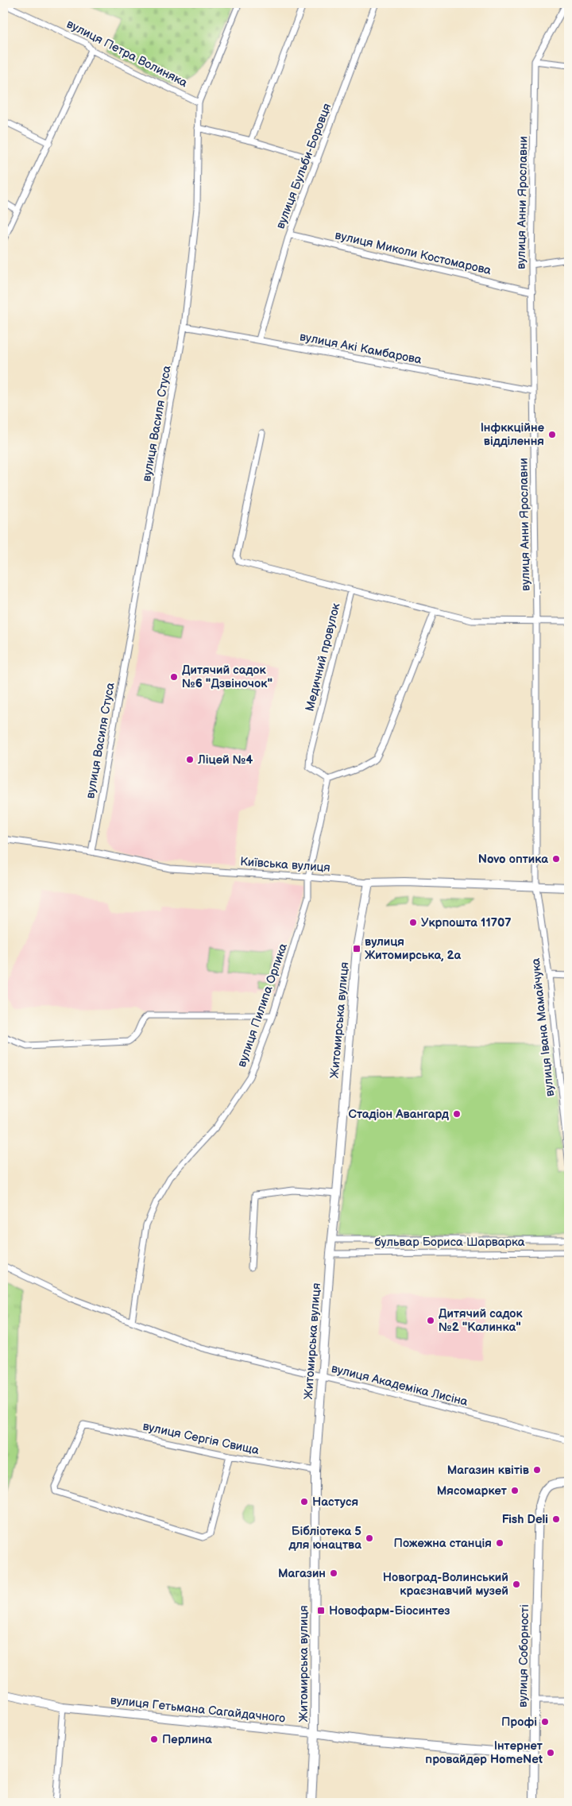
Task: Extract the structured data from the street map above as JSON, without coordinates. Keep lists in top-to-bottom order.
{
  "streets": {
    "main road": [
      "Київська вулиця",
      "Житомирська вулиця",
      "вулиця Соборності",
      "вулиця Гетьмана Сагайдачного"
    ],
    "street": [
      "вулиця Петра Волиняка",
      "вулиця Бульби-Боровця",
      "вулиця Анни Ярославни",
      "вулиця Миколи Костомарова",
      "вулиця Акі Камбарова",
      "вулиця Василя Стуса",
      "Медичний провулок",
      "вулиця Пилипа Орлика",
      "вулиця Івана Мамайчука",
      "бульвар Бориса Шарварка",
      "вулиця Академіка Лисіна",
      "вулиця Сергія Свища"
    ]
  },
  "crossings": [
    ["вулиця Петра Волиняка", "вулиця Василя Стуса"],
    ["вулиця Бульби-Боровця", "вулиця Миколи Костомарова"],
    ["вулиця Бульби-Боровця", "вулиця Акі Камбарова"],
    ["вулиця Анни Ярославни", "вулиця Миколи Костомарова"],
    ["вулиця Анни Ярославни", "вулиця Акі Камбарова"],
    ["вулиця Анни Ярославни", "Медичний провулок"],
    ["вулиця Анни Ярославни", "Київська вулиця"],
    ["вулиця Анни Ярославни", "вулиця Івана Мамайчука"],
    ["вулиця Акі Камбарова", "вулиця Василя Стуса"],
    ["вулиця Василя Стуса", "Київська вулиця"],
    ["Київська вулиця", "вулиця Пилипа Орлика"],
    ["Київська вулиця", "Житомирська вулиця"],
    ["Київська вулиця", "вулиця Івана Мамайчука"],
    ["вулиця Пилипа Орлика", "вулиця Академіка Лисіна"],
    ["Житомирська вулиця", "бульвар Бориса Шарварка"],
    ["Житомирська вулиця", "вулиця Академіка Лисіна"],
    ["Житомирська вулиця", "вулиця Сергія Свища"],
    ["Житомирська вулиця", "вулиця Гетьмана Сагайдачного"],
    ["вулиця Соборності", "вулиця Гетьмана Сагайдачного"]
  ],
  "places": {
    "other": [
      "Інфккційне відділення",
      "Дитячий садок №6 \"Дзвіночок\"",
      "Ліцей №4",
      "Novo оптика",
      "Укрпошта 11707",
      "Стадіон Авангард",
      "Дитячий садок №2 \"Калинка\"",
      "Магазин квітів",
      "Мясомаркет",
      "Настуся",
      "Fish Deli",
      "Бібліотека 5 для юнацтва",
      "Пожежна станція",
      "Магазин",
      "Новоград-Волинський краєзнавчий музей",
      "Профі",
      "Перлина",
      "Інтернет провайдер HomeNet"
    ],
    "transit": ["вулиця Житомирська, 2а", "Новофарм-Біосинтез"]
  }
}
